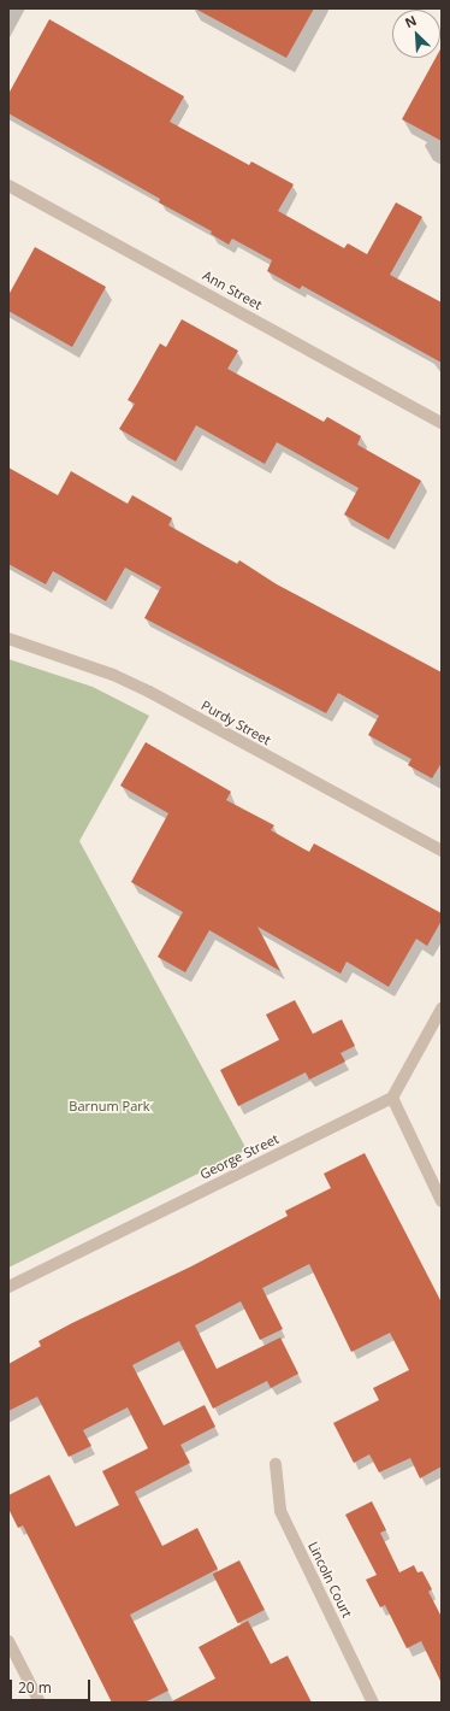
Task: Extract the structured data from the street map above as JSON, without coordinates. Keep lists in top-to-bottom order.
{
  "streets": {
    "street": [
      "Ann Street",
      "Purdy Street",
      "George Street",
      "Lincoln Court"
    ]
  },
  "parks": ["Barnum Park"],
  "scale_bar": "20 m",
  "north": "top left"
}
